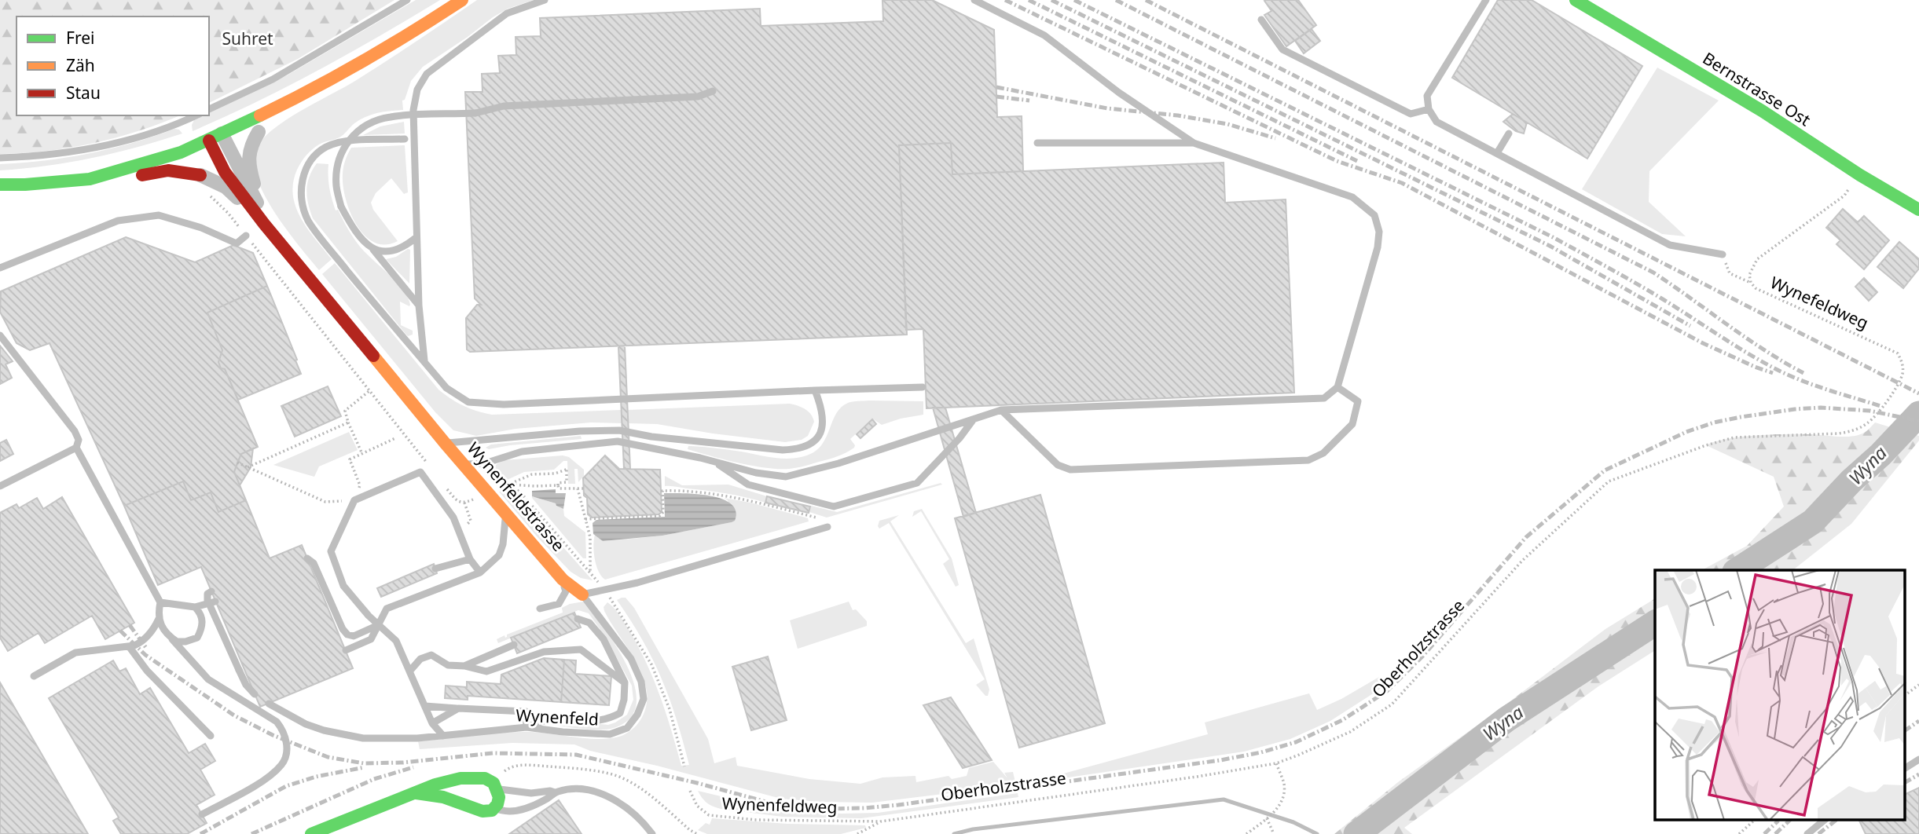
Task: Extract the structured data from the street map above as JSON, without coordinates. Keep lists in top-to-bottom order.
{
  "streets": {
    "main road": ["Bernstrasse Ost", "Wynenfeldstrasse"],
    "lane": ["Wynenfeld"],
    "path": ["Wynefeldweg", "Oberholzstrasse", "Wynenfeldweg"]
  },
  "crossings": [
    ["Bernstrasse Ost", "Wynefeldweg"],
    ["Wynefeldweg", "Oberholzstrasse"],
    ["Wynenfeldstrasse", "Wynenfeld"],
    ["Oberholzstrasse", "Wynenfeldweg"]
  ],
  "water": ["Wyna"],
  "parks": ["Suhret"],
  "legend": ["Frei", "Zäh", "Stau"]
}
